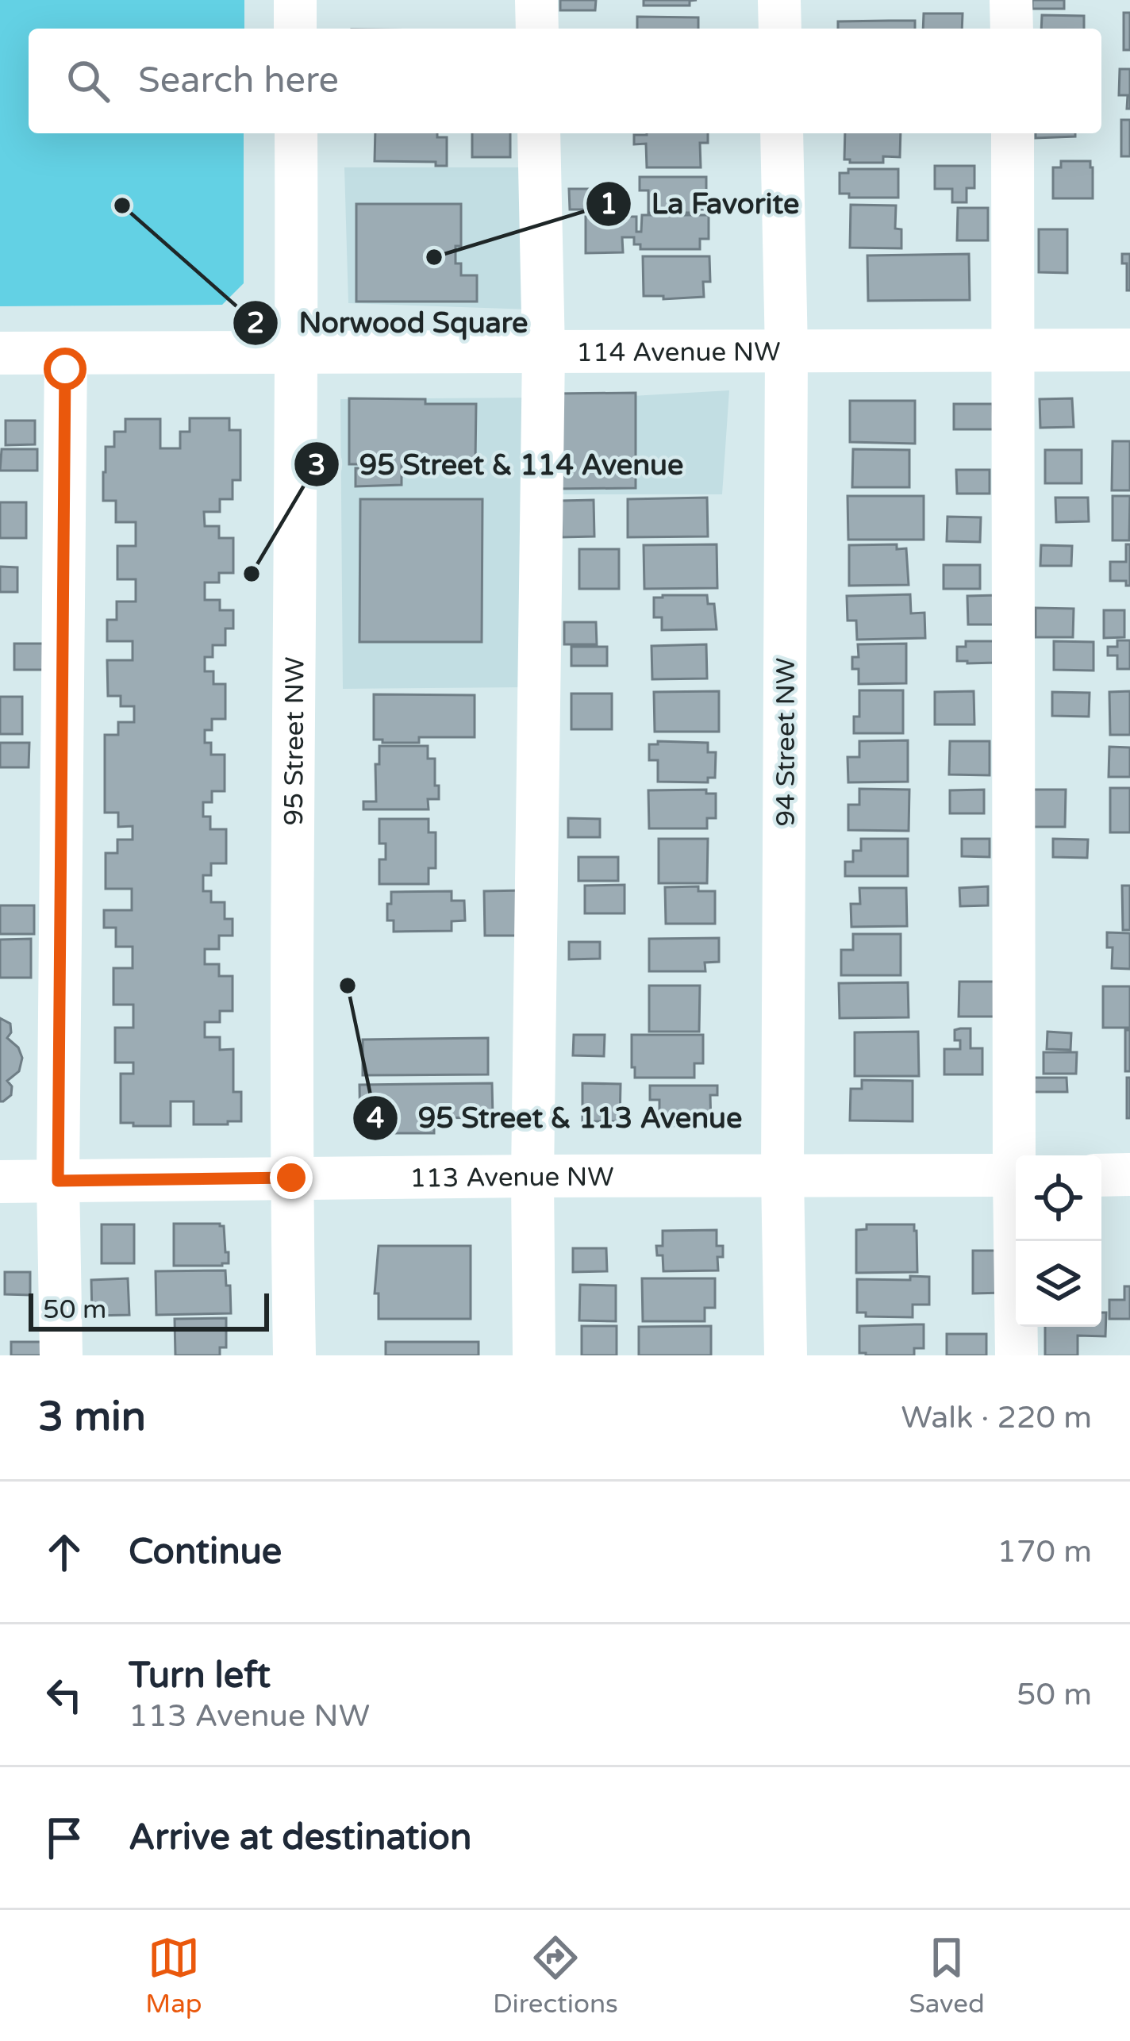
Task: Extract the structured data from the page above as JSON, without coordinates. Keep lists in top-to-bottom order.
{
  "streets": {
    "street": [
      "114 Avenue NW",
      "95 Street NW",
      "94 Street NW",
      "113 Avenue NW"
    ]
  },
  "crossings": [
    ["114 Avenue NW", "95 Street NW"],
    ["114 Avenue NW", "94 Street NW"],
    ["95 Street NW", "113 Avenue NW"],
    ["94 Street NW", "113 Avenue NW"]
  ],
  "places": [
    "Norwood Square",
    "La Favorite",
    "95 Street & 114 Avenue",
    "95 Street & 113 Avenue"
  ],
  "scale_bar": "50 m",
  "page": {
    "search": "Search here",
    "scale": "50 m",
    "heading": ["3 min", "Walk · 220 m"],
    "list": [
      ["Continue", "170 m"],
      ["Turn left", "113 Avenue NW", "50 m"],
      "Arrive at destination"
    ],
    "nav": ["Map", "Directions", "Saved"]
  }
}
